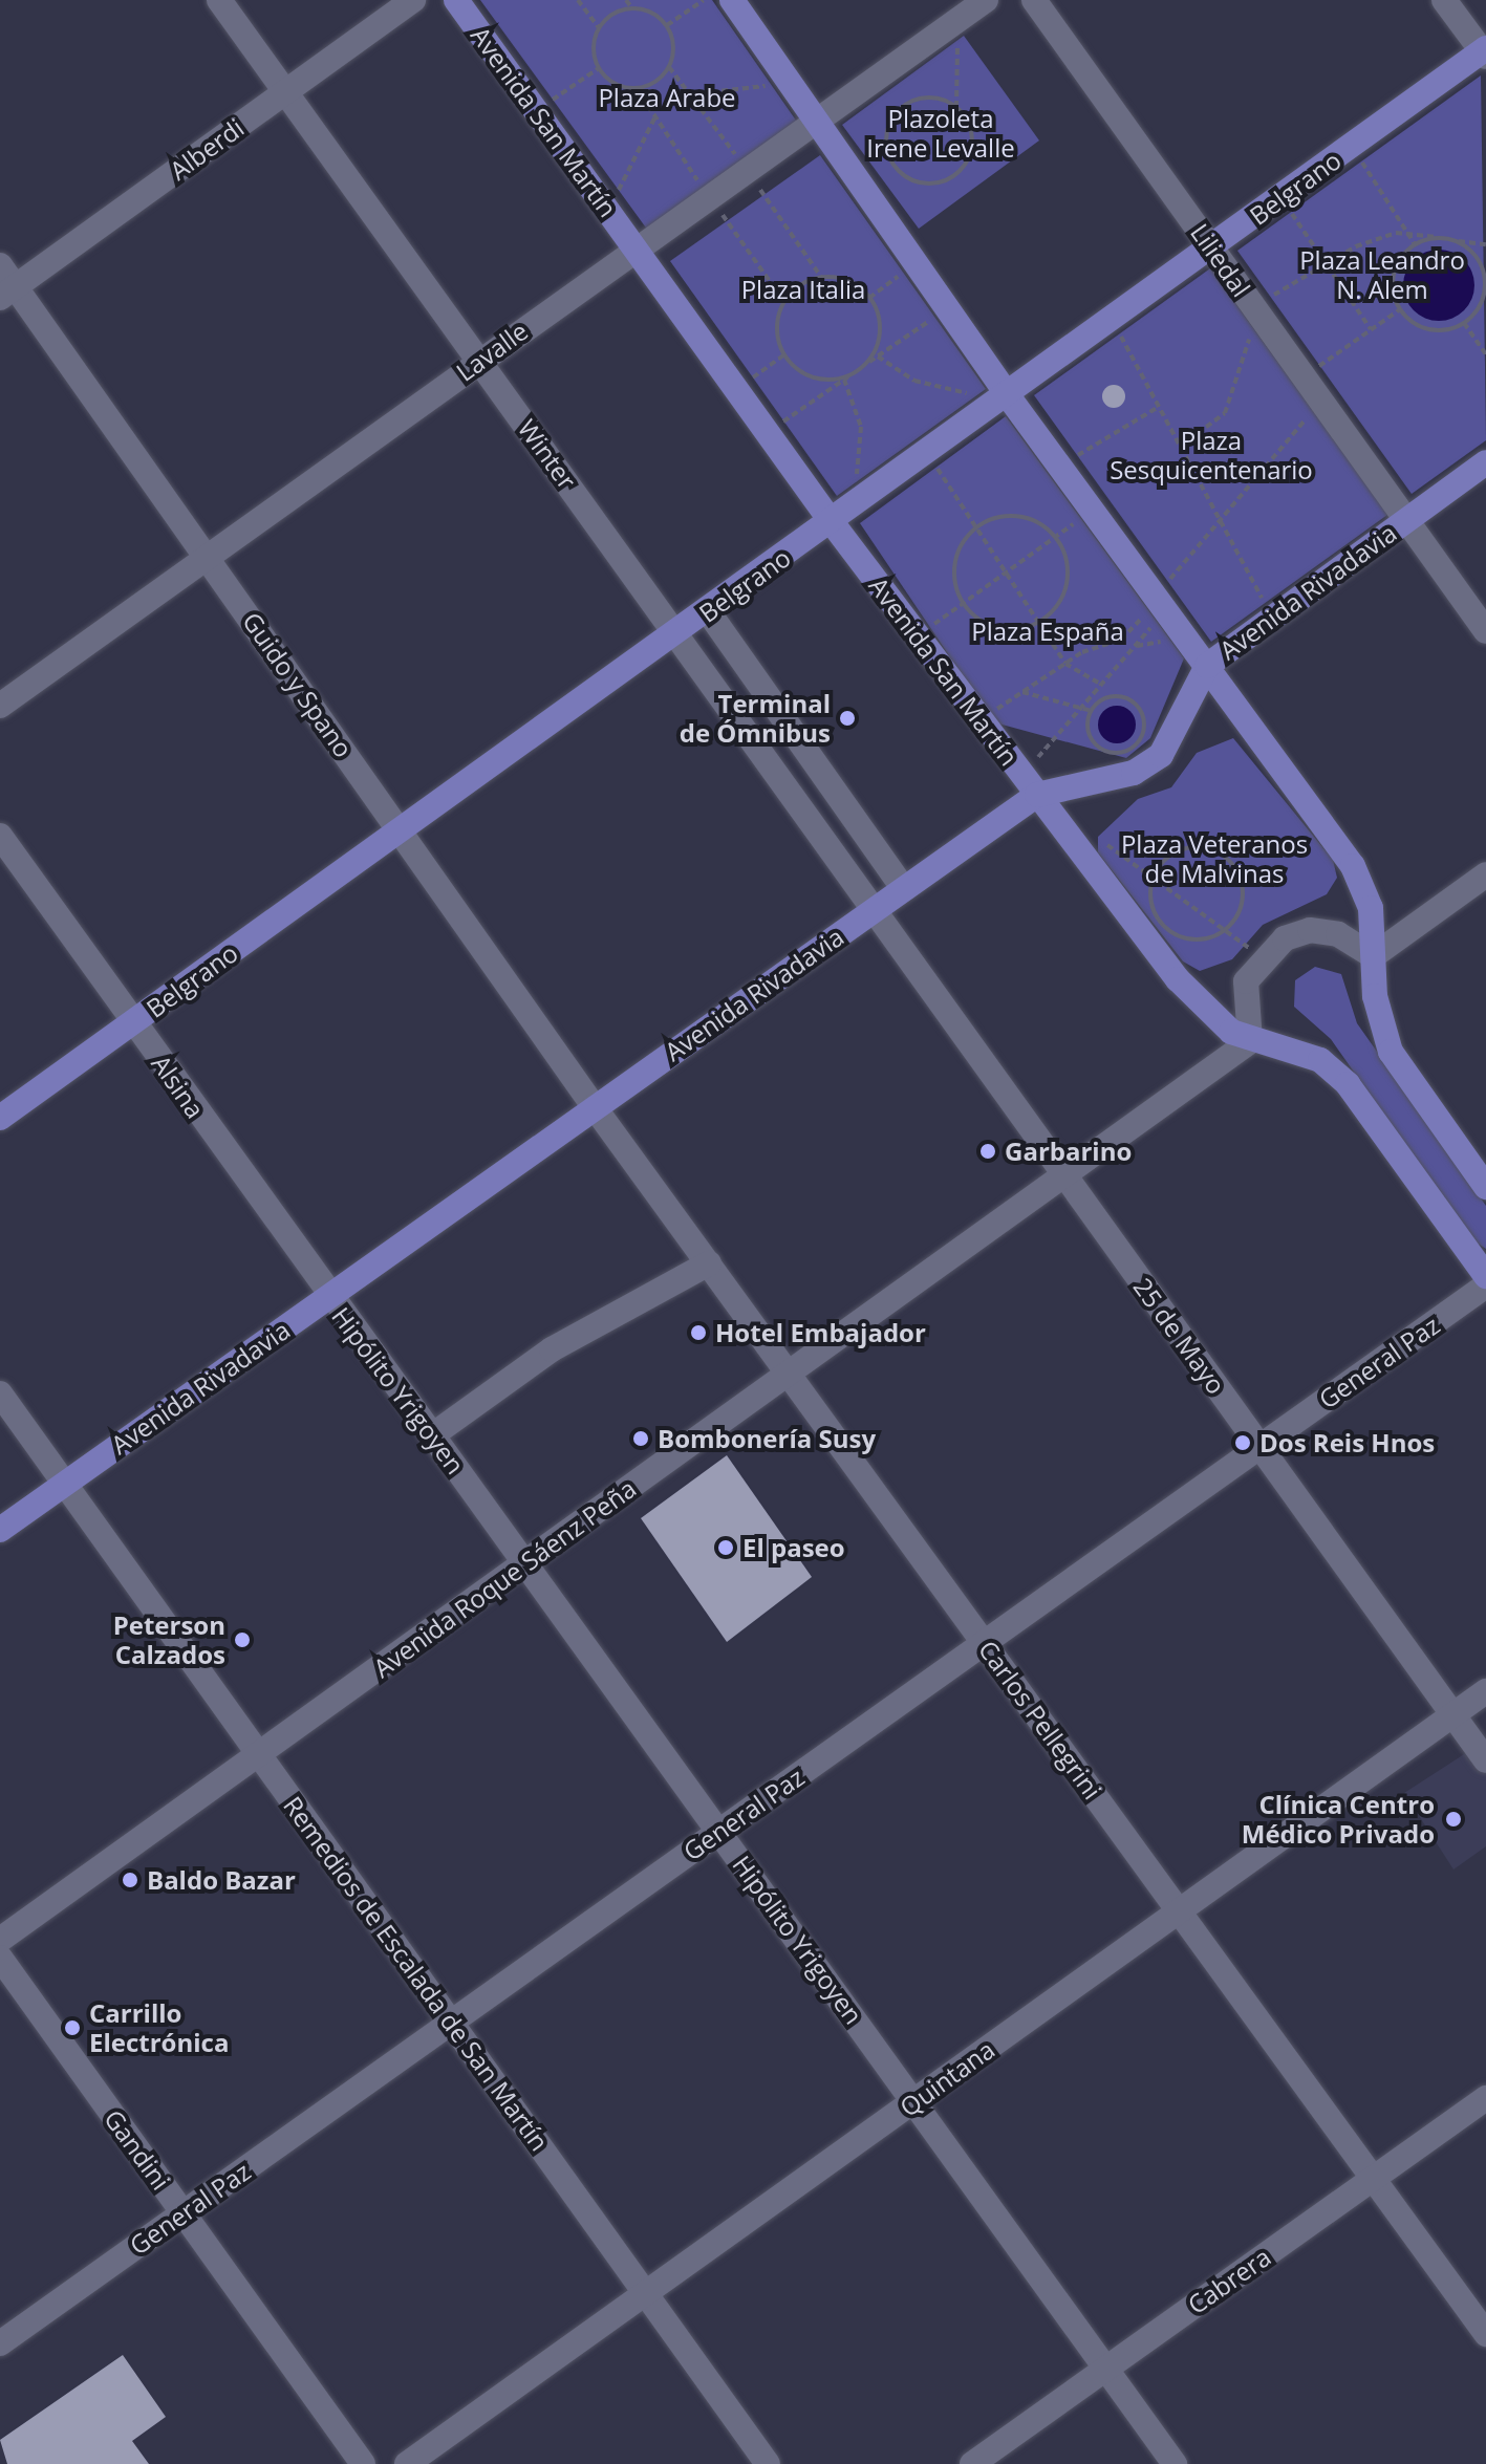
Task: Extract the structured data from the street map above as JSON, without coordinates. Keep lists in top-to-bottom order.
{
  "streets": {
    "main road": ["Avenida San Martín", "Belgrano", "Avenida Rivadavia"],
    "street": [
      "Alberdi",
      "Liliedal",
      "Lavalle",
      "Winter",
      "Guido y Spano",
      "Alsina",
      "25 de Mayo",
      "General Paz",
      "Hipólito Yrigoyen",
      "Avenida Roque Sáenz Peña",
      "Carlos Pellegrini",
      "Remedios de Escalada de San Martín",
      "Quintana",
      "Gandini",
      "Cabrera"
    ]
  },
  "crossings": [
    ["Avenida San Martín", "Belgrano"],
    ["Avenida San Martín", "Lavalle"],
    ["Avenida San Martín", "Avenida Rivadavia"],
    ["Avenida San Martín", "Avenida Roque Sáenz Peña"],
    ["Alberdi", "Winter"],
    ["Alberdi", "Guido y Spano"],
    ["Belgrano", "Liliedal"],
    ["Belgrano", "Winter"],
    ["Belgrano", "Guido y Spano"],
    ["Belgrano", "Alsina"],
    ["Liliedal", "Avenida Rivadavia"],
    ["Lavalle", "Winter"],
    ["Lavalle", "Guido y Spano"],
    ["Winter", "Avenida Rivadavia"],
    ["Winter", "25 de Mayo"],
    ["Avenida Rivadavia", "Guido y Spano"],
    ["Avenida Rivadavia", "Alsina"],
    ["Avenida Rivadavia", "25 de Mayo"],
    ["Avenida Rivadavia", "Hipólito Yrigoyen"],
    ["Avenida Rivadavia", "Carlos Pellegrini"],
    ["Avenida Rivadavia", "Remedios de Escalada de San Martín"],
    ["Guido y Spano", "Carlos Pellegrini"],
    ["Alsina", "Hipólito Yrigoyen"],
    ["25 de Mayo", "General Paz"],
    ["25 de Mayo", "Avenida Roque Sáenz Peña"],
    ["25 de Mayo", "Quintana"],
    ["General Paz", "Hipólito Yrigoyen"],
    ["General Paz", "Carlos Pellegrini"],
    ["General Paz", "Remedios de Escalada de San Martín"],
    ["General Paz", "Gandini"],
    ["Hipólito Yrigoyen", "Avenida Roque Sáenz Peña"],
    ["Hipólito Yrigoyen", "Quintana"],
    ["Hipólito Yrigoyen", "Cabrera"],
    ["Avenida Roque Sáenz Peña", "Carlos Pellegrini"],
    ["Avenida Roque Sáenz Peña", "Remedios de Escalada de San Martín"],
    ["Carlos Pellegrini", "Quintana"],
    ["Carlos Pellegrini", "Cabrera"],
    ["Remedios de Escalada de San Martín", "Quintana"]
  ],
  "parks": [
    "Plaza Arabe",
    "Plazoleta Irene Levalle",
    "Plaza Leandro N. Alem",
    "Plaza Italia",
    "Plaza Sesquicentenario",
    "Plaza España",
    "Plaza Veteranos de Malvinas"
  ],
  "places": [
    "Terminal de Ómnibus",
    "Garbarino",
    "Hotel Embajador",
    "Bombonería Susy",
    "Dos Reis Hnos",
    "El paseo",
    "Peterson Calzados",
    "Clínica Centro Médico Privado",
    "Baldo Bazar",
    "Carrillo Electrónica"
  ]
}
